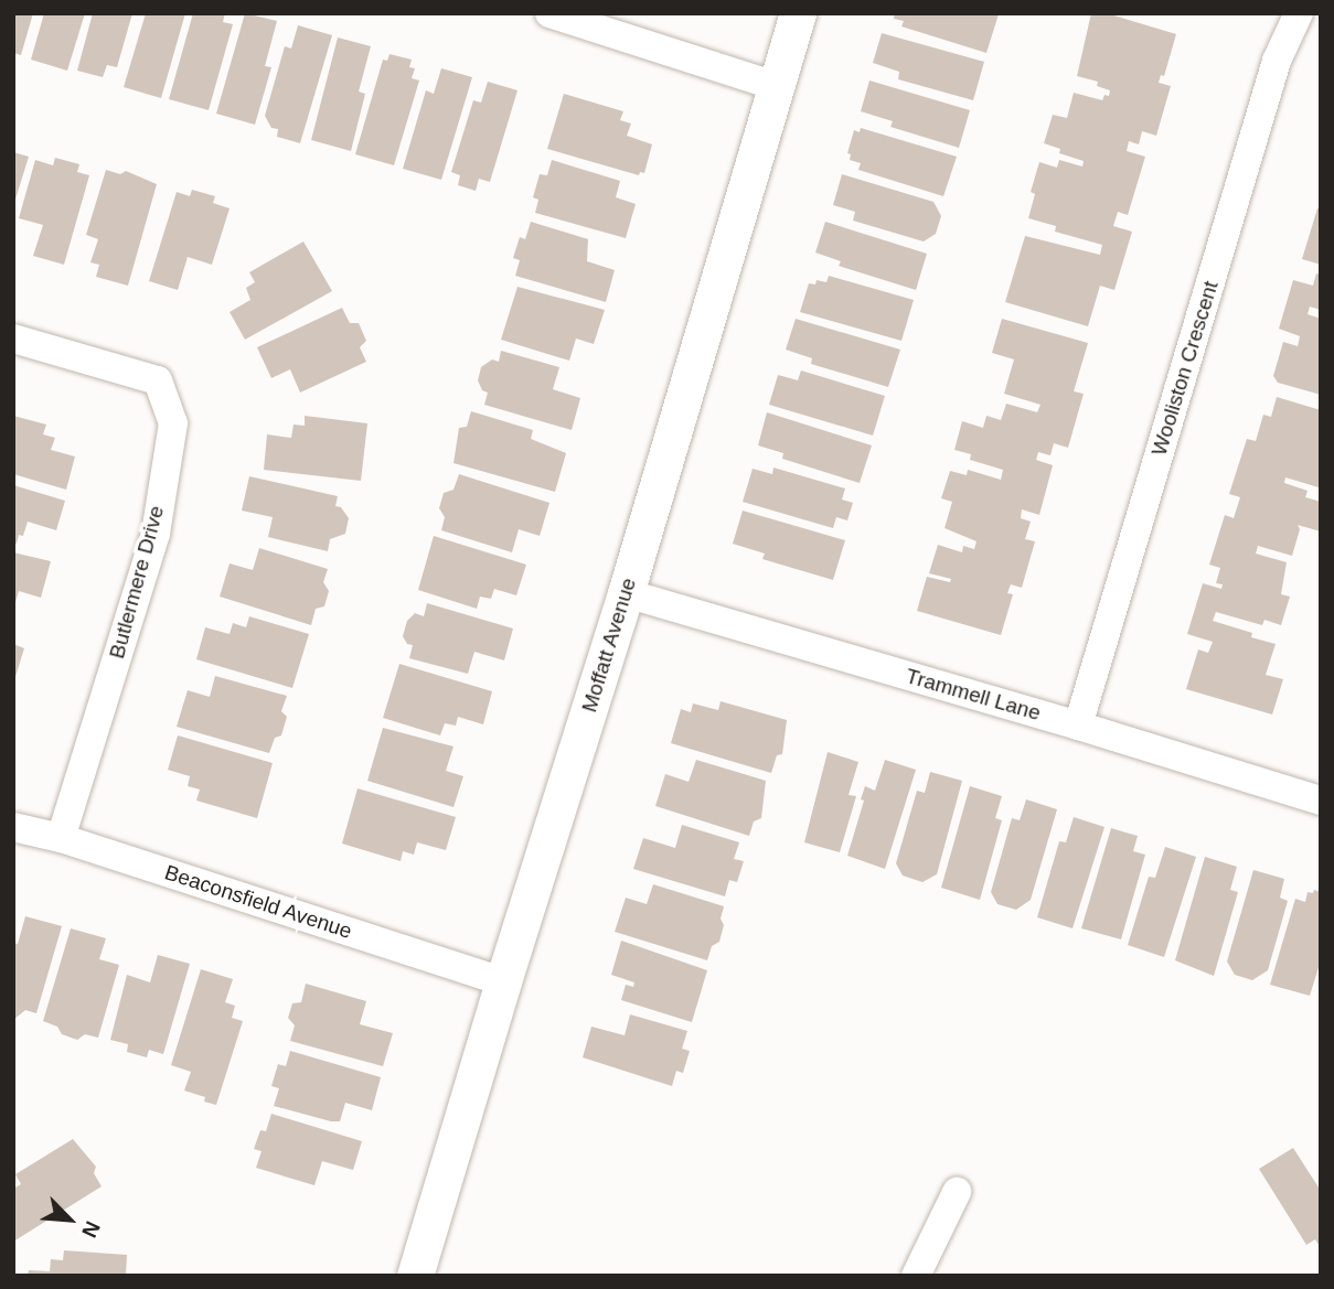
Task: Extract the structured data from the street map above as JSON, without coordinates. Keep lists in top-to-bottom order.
{
  "streets": {
    "street": [
      "Wooliston Crescent",
      "Butlermere Drive",
      "Moffatt Avenue",
      "Trammell Lane",
      "Beaconsfield Avenue"
    ]
  },
  "crossings": [
    ["Wooliston Crescent", "Trammell Lane"],
    ["Butlermere Drive", "Beaconsfield Avenue"],
    ["Moffatt Avenue", "Trammell Lane"],
    ["Moffatt Avenue", "Beaconsfield Avenue"]
  ],
  "north": "bottom right"
}
